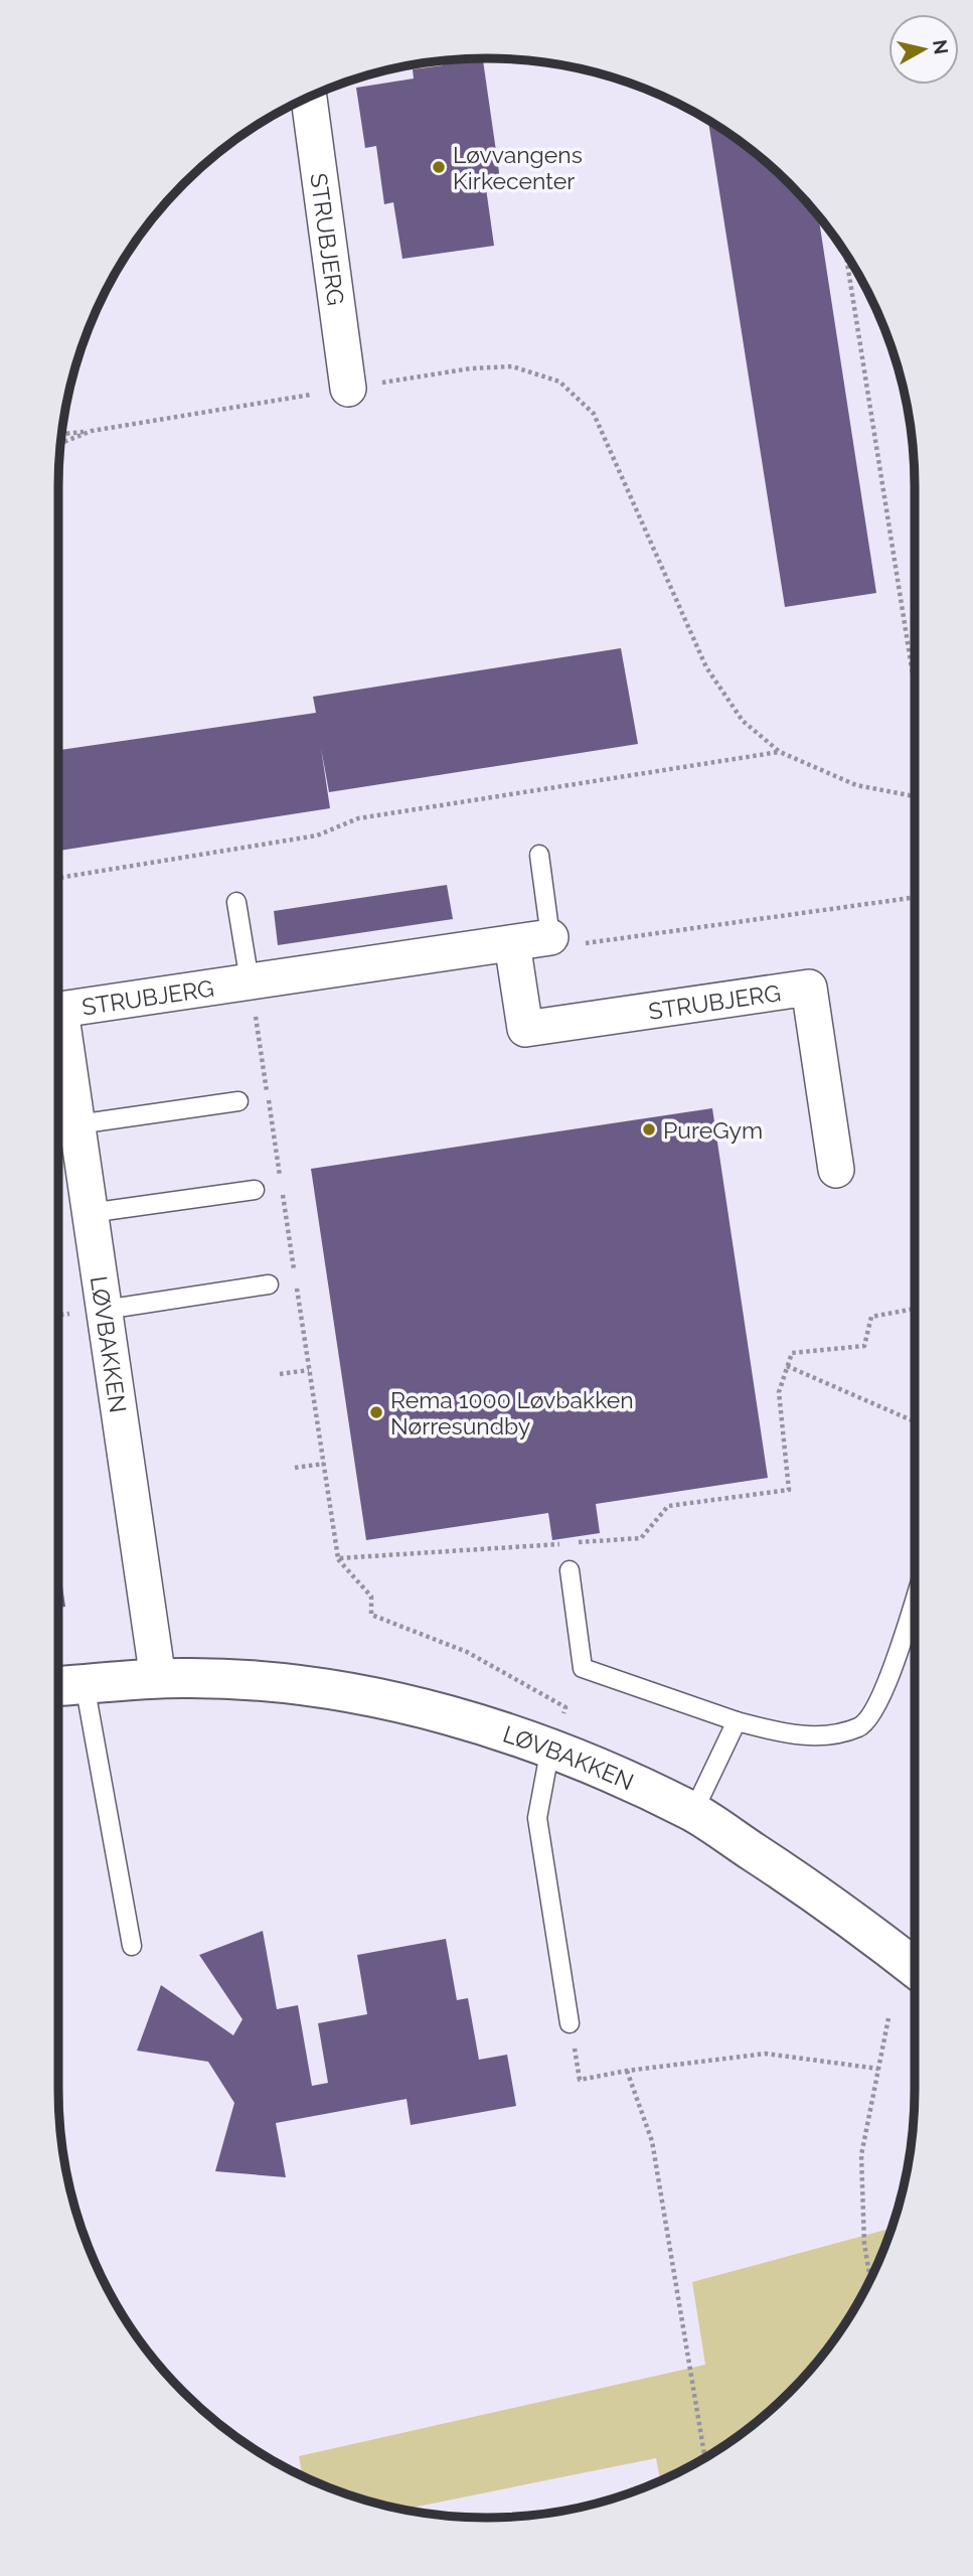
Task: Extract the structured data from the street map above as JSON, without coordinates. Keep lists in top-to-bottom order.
{
  "streets": {
    "street": ["STRUBJERG", "LØVBAKKEN"]
  },
  "places": ["Løvvangens Kirkecenter", "PureGym", "Rema 1000 Løvbakken Nørresundby"],
  "north": "right"
}
